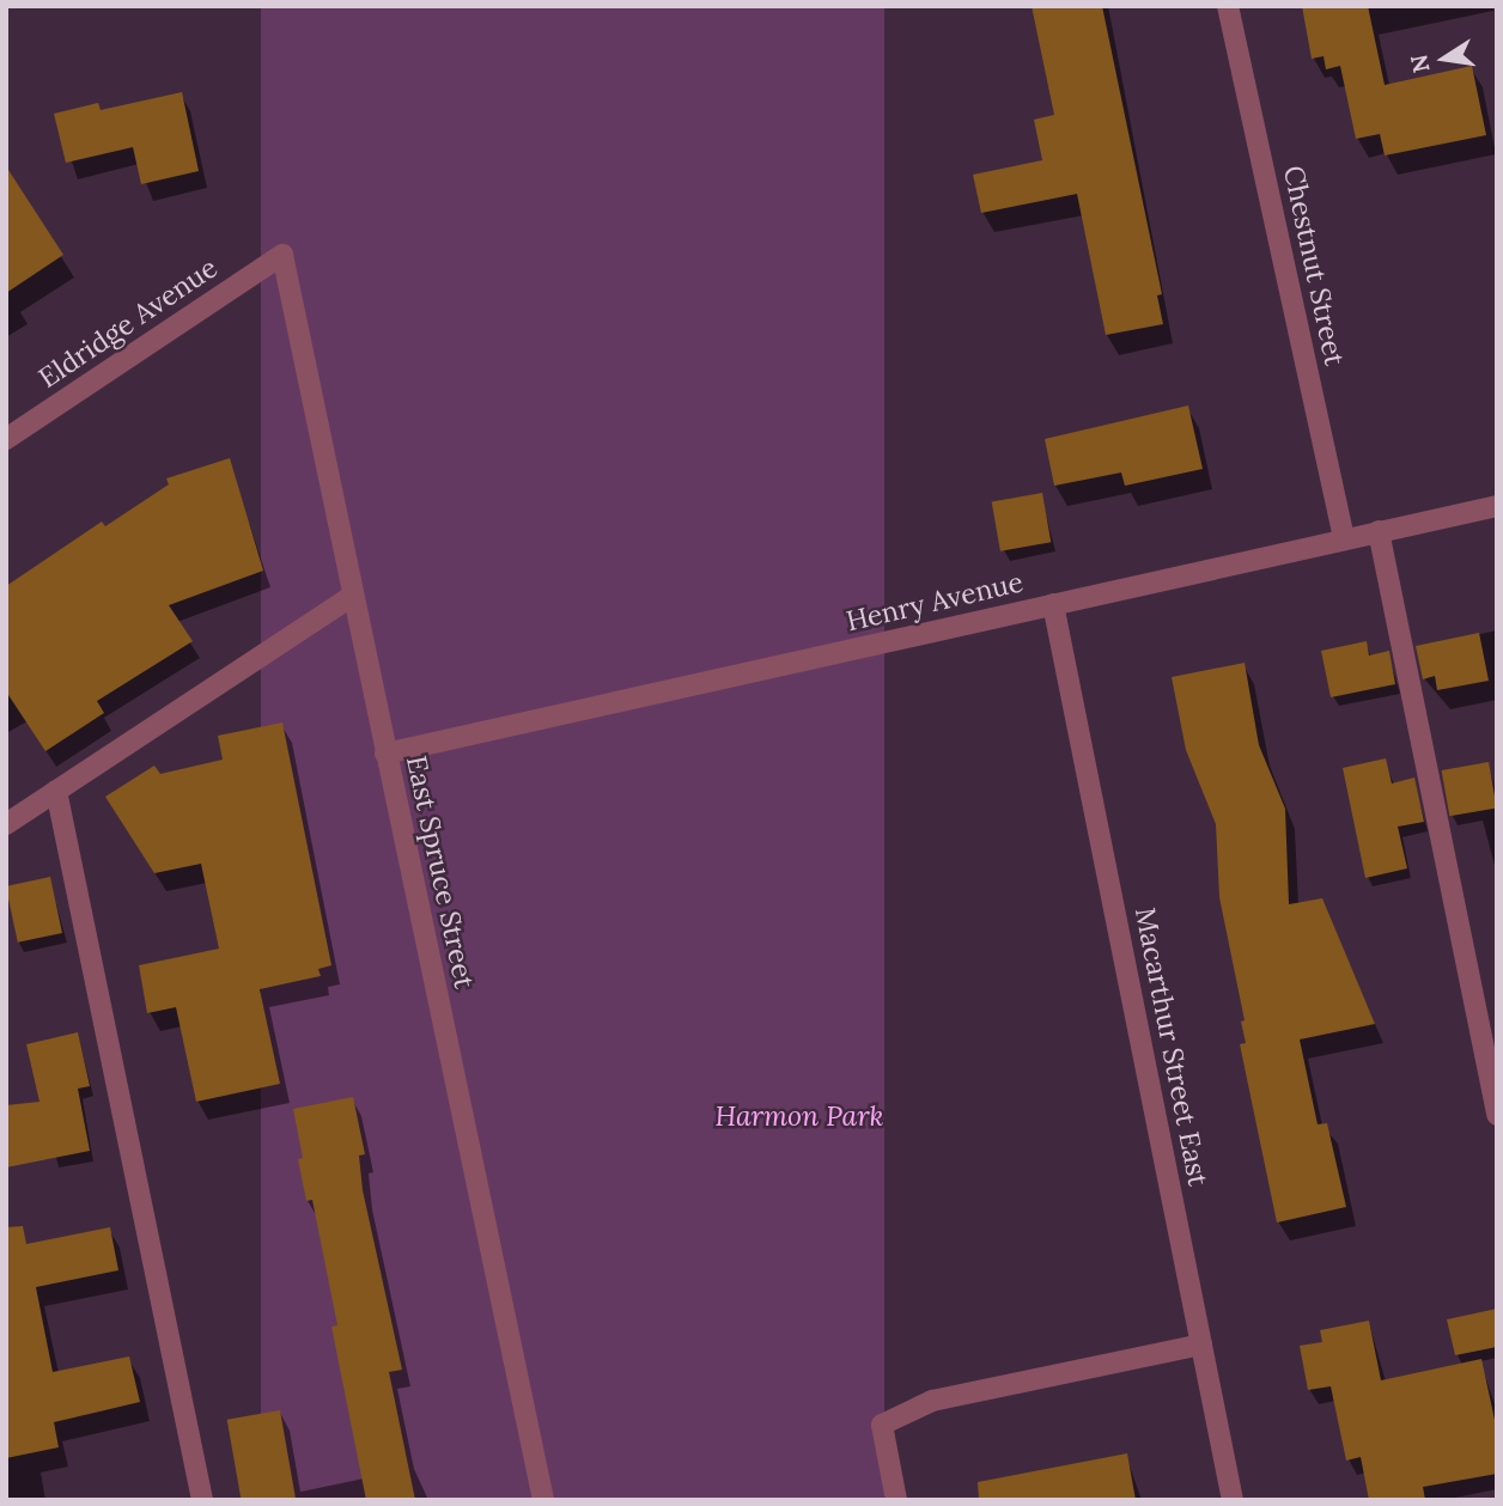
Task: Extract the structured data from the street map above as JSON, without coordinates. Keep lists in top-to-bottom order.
{
  "streets": {
    "street": [
      "Chestnut Street",
      "Eldridge Avenue",
      "Henry Avenue",
      "East Spruce Street",
      "Macarthur Street East"
    ]
  },
  "crossings": [
    ["Chestnut Street", "Henry Avenue"],
    ["Eldridge Avenue", "East Spruce Street"],
    ["Henry Avenue", "East Spruce Street"],
    ["Henry Avenue", "Macarthur Street East"]
  ],
  "parks": ["Harmon Park"],
  "north": "left"
}
